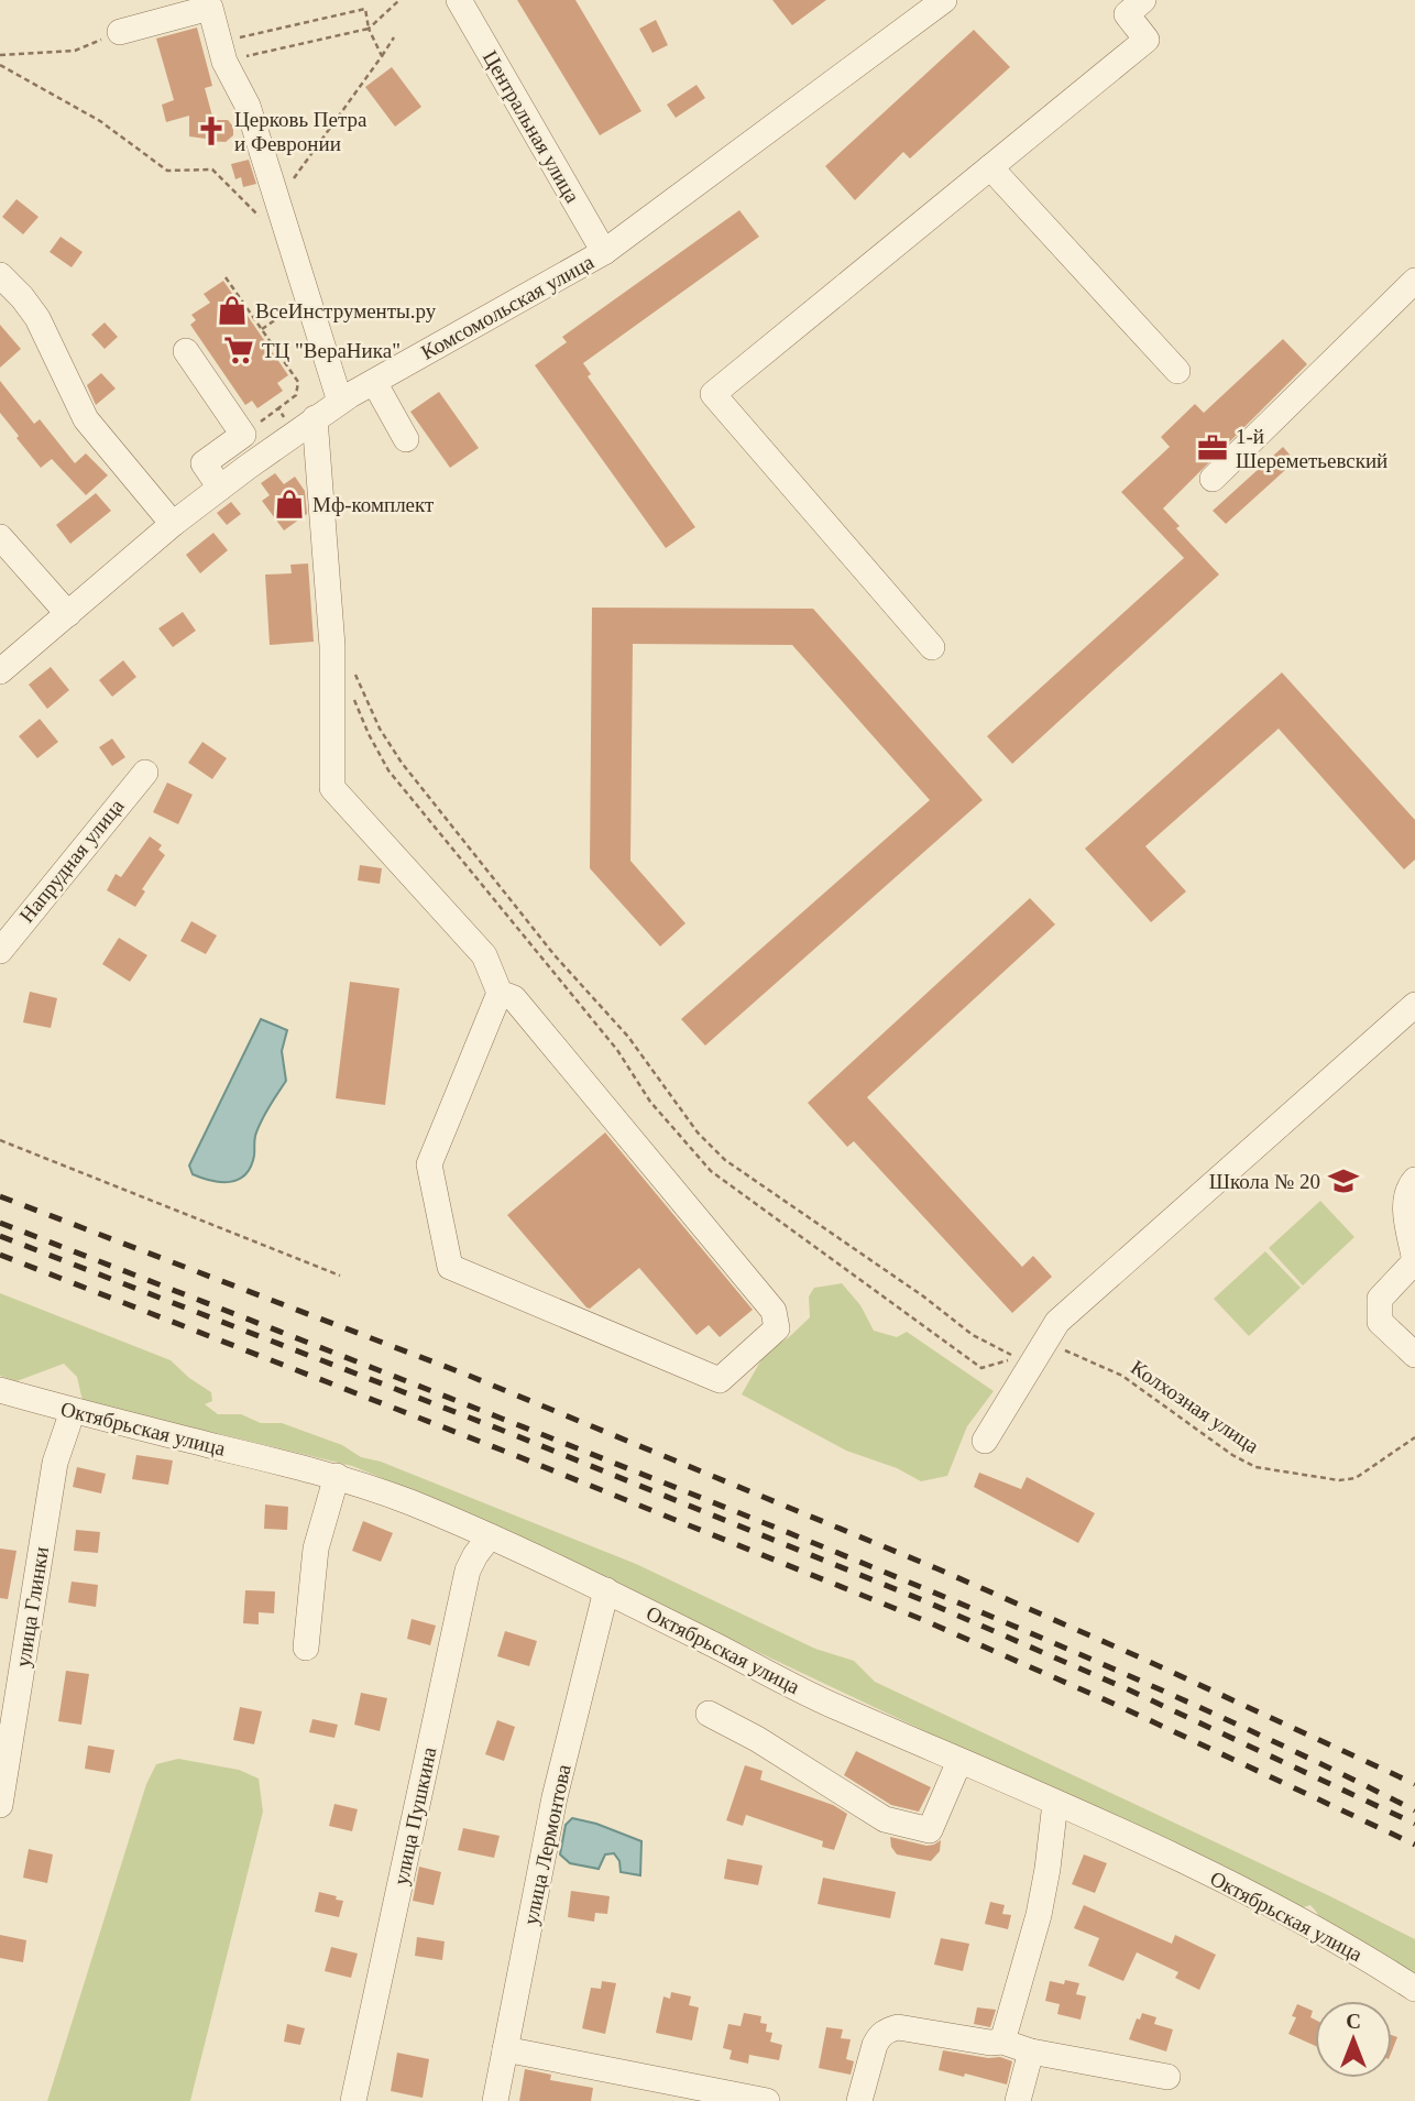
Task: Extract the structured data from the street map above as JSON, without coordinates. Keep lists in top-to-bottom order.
{
  "streets": {
    "street": [
      "Центральная улица",
      "Комсомольская улица",
      "Напрудная улица",
      "Октябрьская улица",
      "улица Глинки",
      "улица Пушкина",
      "улица Лермонтова"
    ],
    "path": ["Колхозная улица"]
  },
  "crossings": [
    ["Центральная улица", "Комсомольская улица"],
    ["Октябрьская улица", "улица Глинки"],
    ["Октябрьская улица", "улица Пушкина"],
    ["Октябрьская улица", "улица Лермонтова"]
  ],
  "places": {
    "church": ["Церковь Петра и Февронии"],
    "shop": ["ВсеИнструменты.ру", "Мф-комплект"],
    "supermarket": ["ТЦ \"ВераНика\""],
    "office": ["1-й Шереметьевский"],
    "school or university": ["Школа № 20"]
  },
  "north": "top"
}
